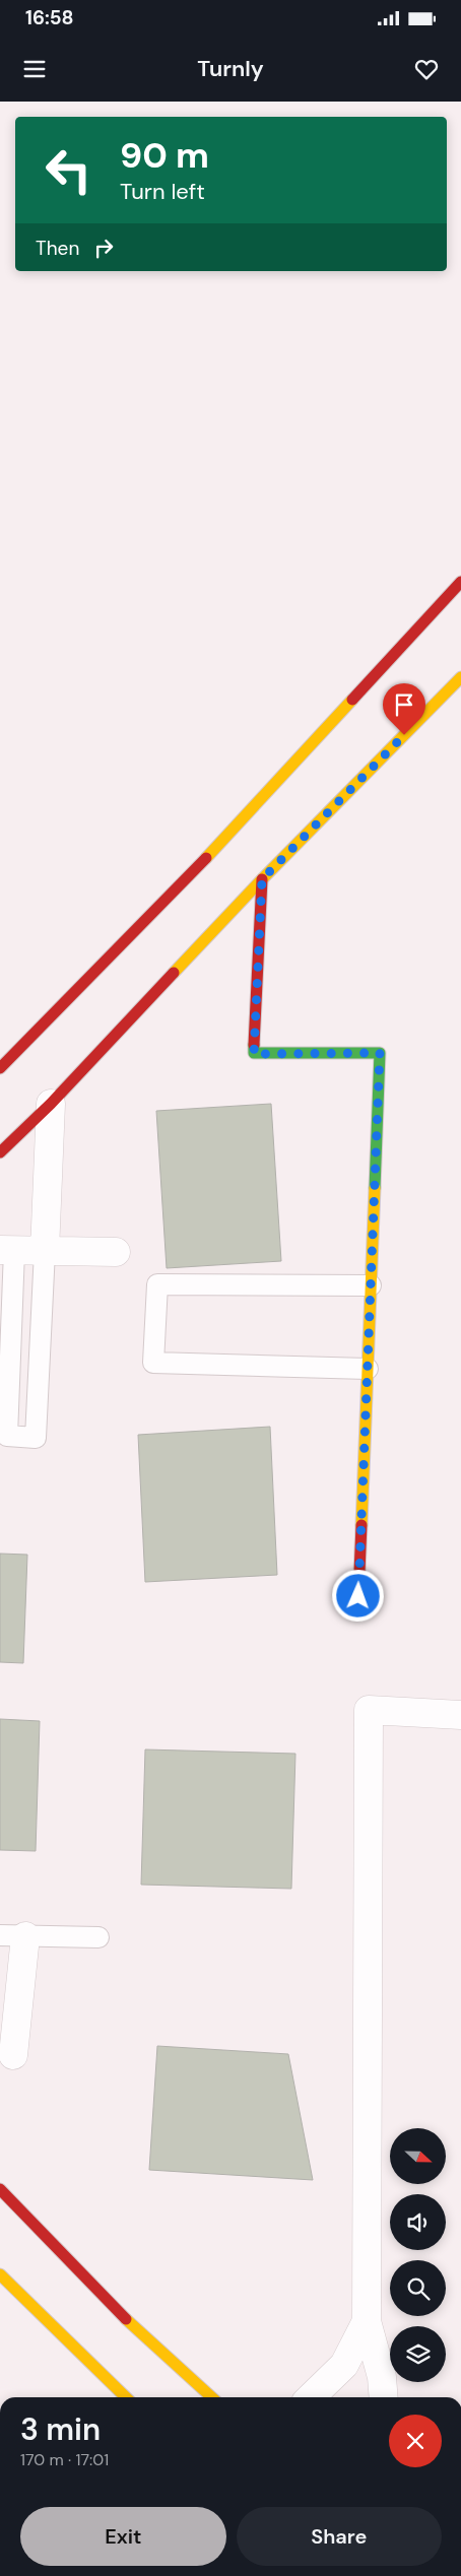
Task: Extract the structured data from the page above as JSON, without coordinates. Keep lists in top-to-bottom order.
{
  "north": "right",
  "page": {
    "status": "16:58",
    "header": "Turnly",
    "turn": ["90 m", "Turn left"],
    "then": "Then",
    "heading": ["3 min", "170 m · 17:01"],
    "buttons": ["Exit", "Share"]
  }
}
